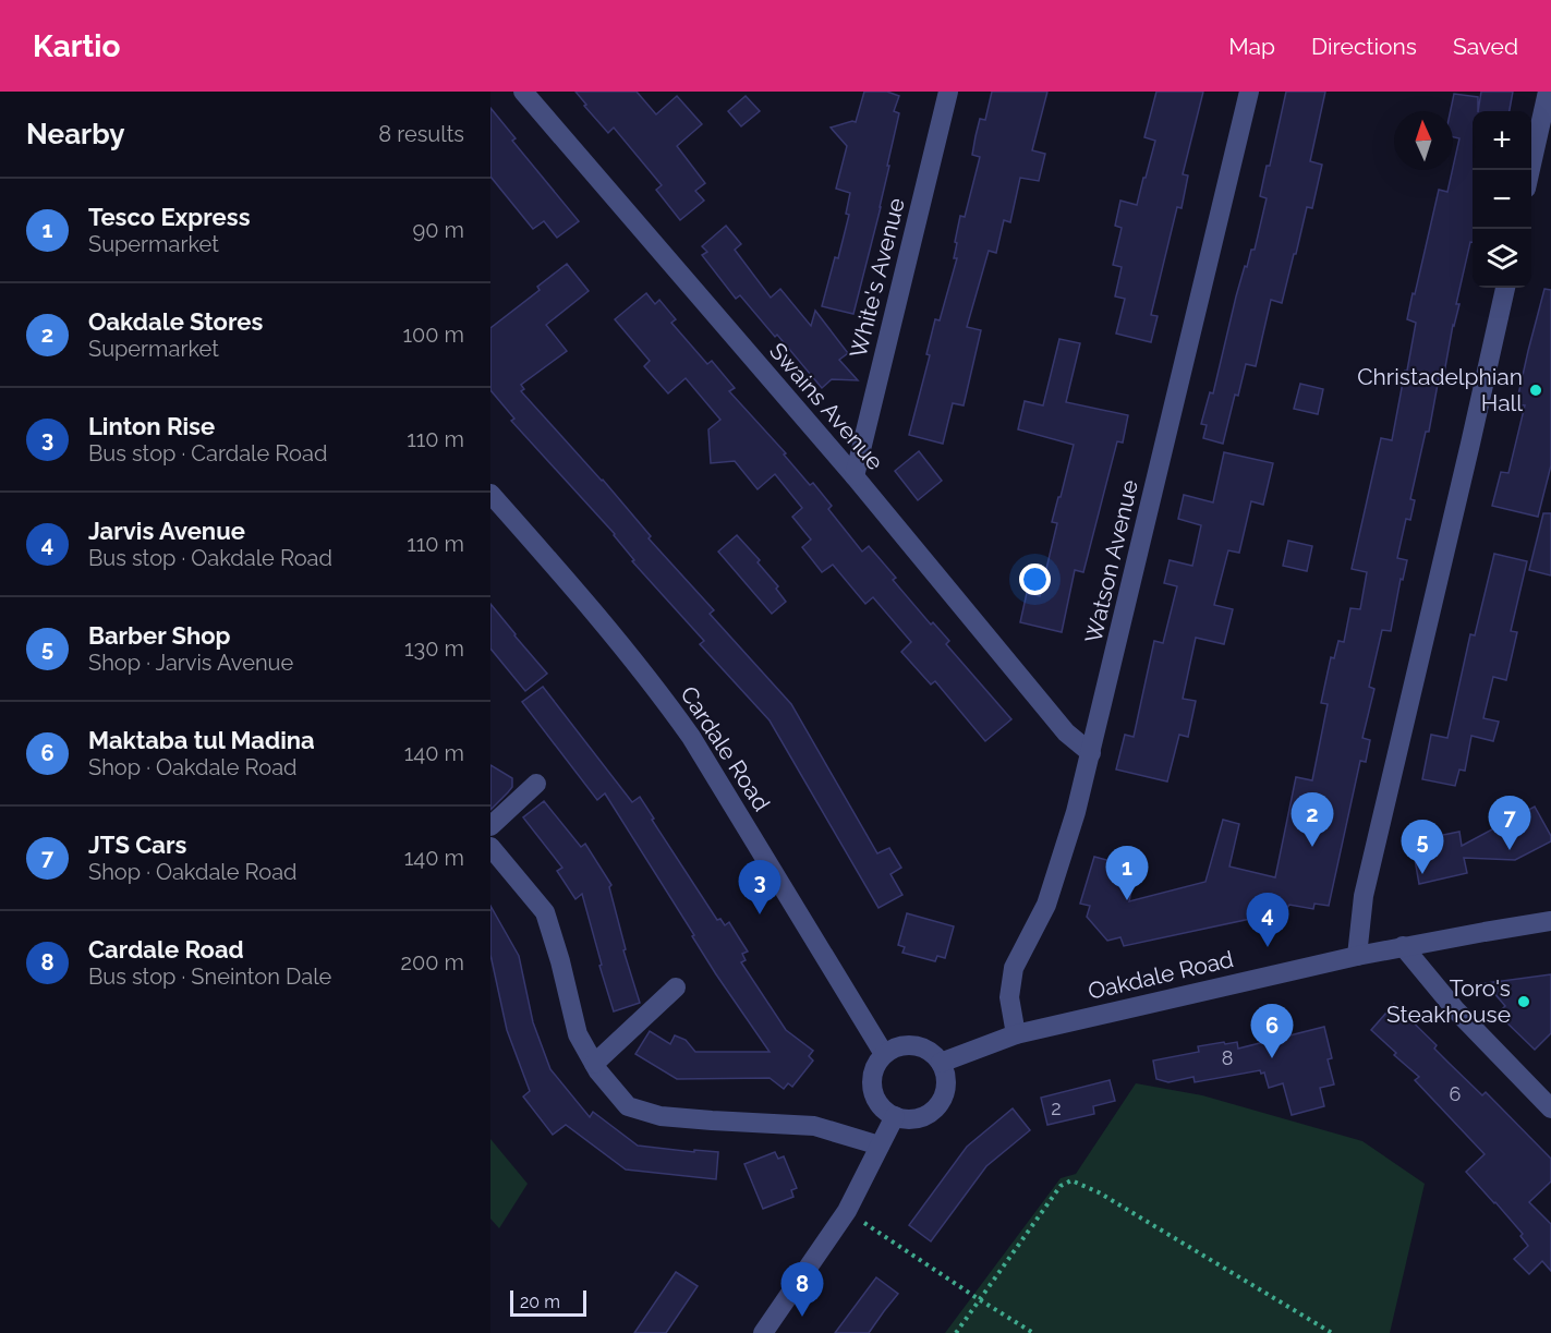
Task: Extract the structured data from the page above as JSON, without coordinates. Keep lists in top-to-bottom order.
{
  "streets": {
    "street": [
      "White's Avenue",
      "Swains Avenue",
      "Watson Avenue",
      "Cardale Road",
      "Oakdale Road"
    ]
  },
  "crossings": [
    ["White's Avenue", "Swains Avenue"],
    ["Swains Avenue", "Watson Avenue"],
    ["Watson Avenue", "Oakdale Road"],
    ["Cardale Road", "Oakdale Road"]
  ],
  "places": ["Christadelphian Hall", "Toro's Steakhouse"],
  "house_numbers": ["8", "6", "2"],
  "scale_bar": "20 m",
  "north": "top",
  "page": {
    "header": "Kartio",
    "nav": ["Map", "Directions", "Saved"],
    "heading": ["Nearby", "8 results"],
    "map_buttons": ["+", "−"],
    "list": [
      {
        "mark": "1",
        "name": "Tesco Express",
        "note": "Supermarket",
        "value": "90 m"
      },
      {
        "mark": "2",
        "name": "Oakdale Stores",
        "note": "Supermarket",
        "value": "100 m"
      },
      {
        "mark": "3",
        "name": "Linton Rise",
        "note": "Bus stop · Cardale Road",
        "value": "110 m"
      },
      {
        "mark": "4",
        "name": "Jarvis Avenue",
        "note": "Bus stop · Oakdale Road",
        "value": "110 m"
      },
      {
        "mark": "5",
        "name": "Barber Shop",
        "note": "Shop · Jarvis Avenue",
        "value": "130 m"
      },
      {
        "mark": "6",
        "name": "Maktaba tul Madina",
        "note": "Shop · Oakdale Road",
        "value": "140 m"
      },
      {
        "mark": "7",
        "name": "JTS Cars",
        "note": "Shop · Oakdale Road",
        "value": "140 m"
      },
      {
        "mark": "8",
        "name": "Cardale Road",
        "note": "Bus stop · Sneinton Dale",
        "value": "200 m"
      }
    ],
    "pins": [
      "2",
      "7",
      "5",
      "1",
      "3",
      "4",
      "6",
      "8"
    ],
    "scale": "20 m"
  }
}
